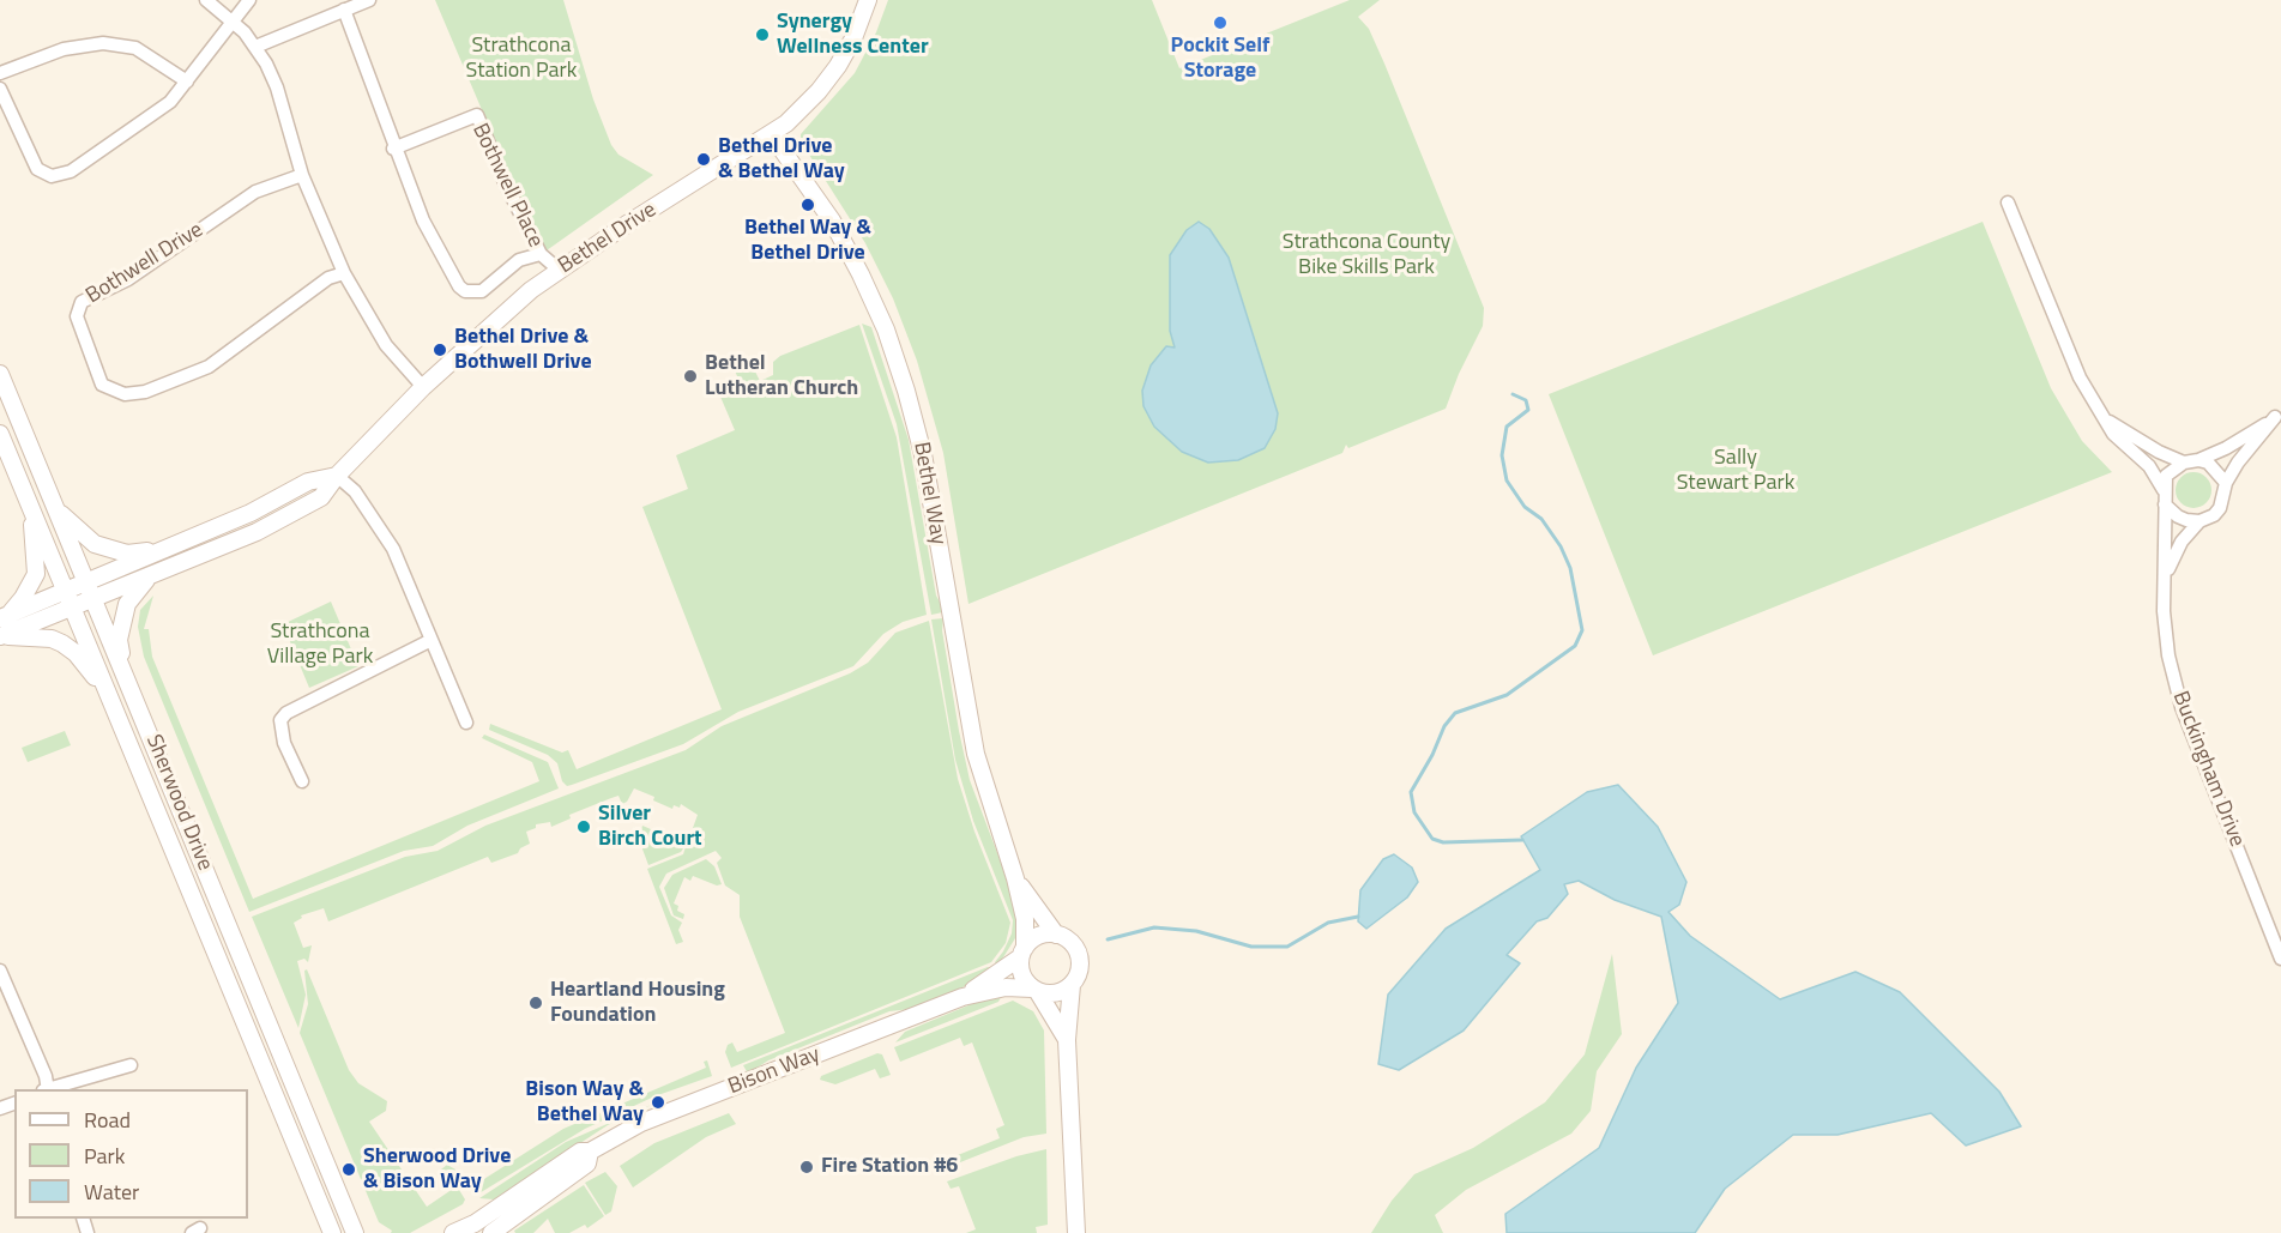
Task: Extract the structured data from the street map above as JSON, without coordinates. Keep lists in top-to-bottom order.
{
  "streets": {
    "street": [
      "Bothwell Place",
      "Bethel Drive",
      "Bothwell Drive",
      "Bethel Way",
      "Buckingham Drive",
      "Sherwood Drive",
      "Bison Way"
    ]
  },
  "crossings": [
    ["Bothwell Place", "Bethel Drive"],
    ["Bethel Drive", "Bethel Way"],
    ["Bethel Drive", "Sherwood Drive"],
    ["Bethel Way", "Bison Way"]
  ],
  "parks": [
    "Strathcona Station Park",
    "Strathcona County Bike Skills Park",
    "Sally Stewart Park",
    "Strathcona Village Park"
  ],
  "places": [
    "Pockit Self Storage",
    "Synergy Wellness Center",
    "Bethel Drive & Bethel Way",
    "Bethel Way & Bethel Drive",
    "Bethel Drive & Bothwell Drive",
    "Bethel Lutheran Church",
    "Silver Birch Court",
    "Heartland Housing Foundation",
    "Bison Way & Bethel Way",
    "Fire Station #6",
    "Sherwood Drive & Bison Way"
  ],
  "legend": ["Road", "Park", "Water"]
}
